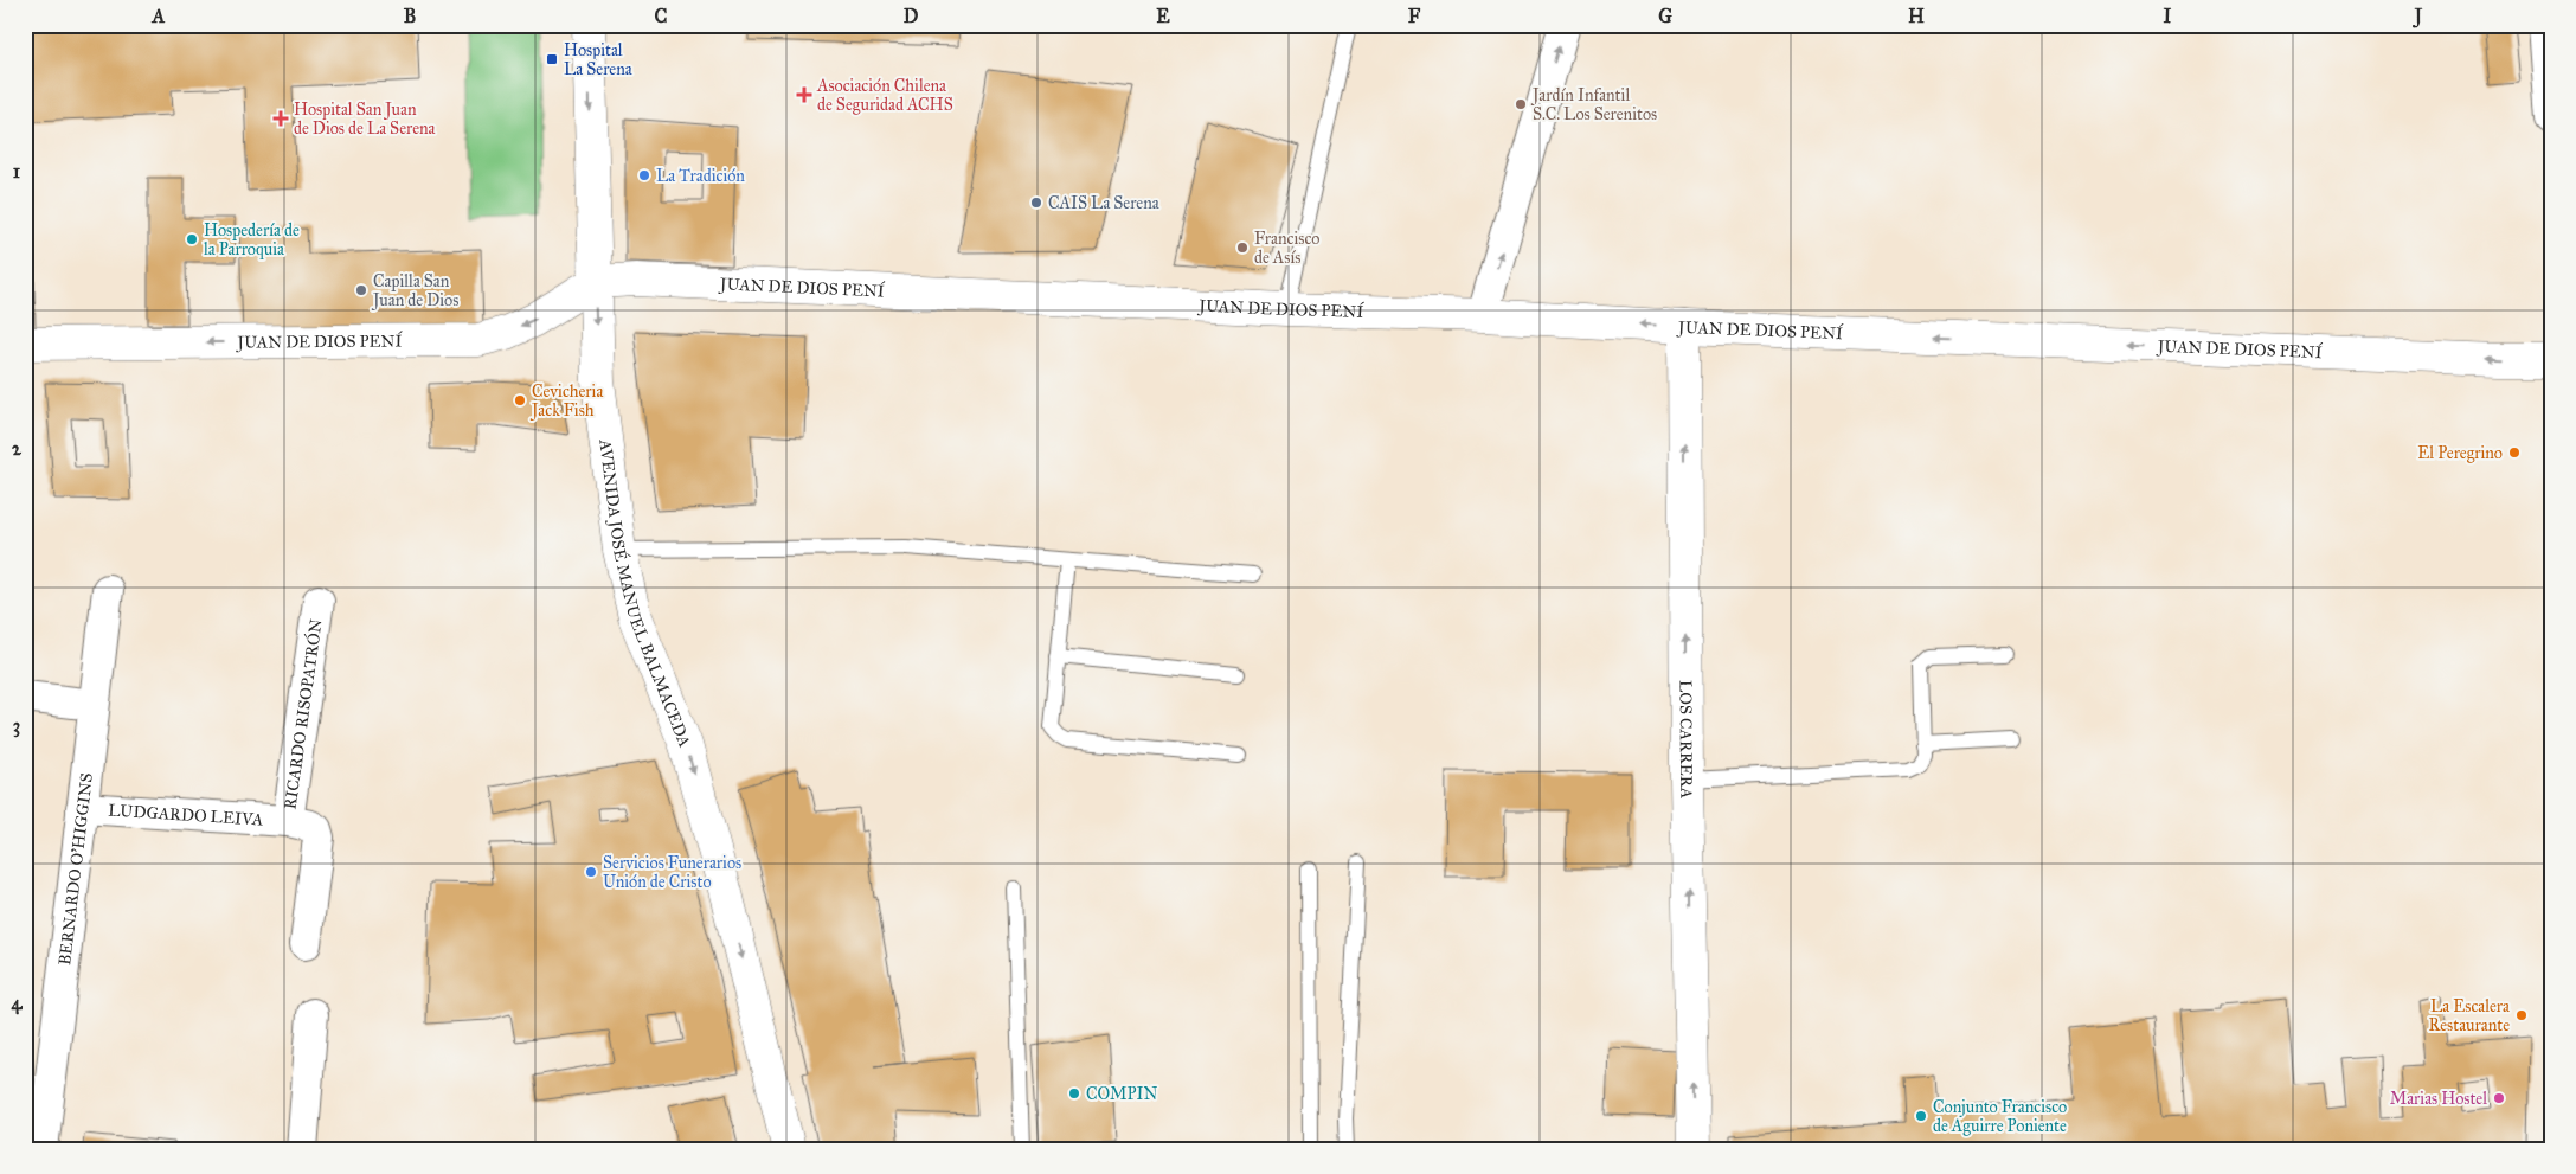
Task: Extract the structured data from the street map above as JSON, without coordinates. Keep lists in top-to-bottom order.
{
  "streets": {
    "main road": ["JUAN DE DIOS PENÍ", "AVENIDA JOSÉ MANUEL BALMACEDA", "LOS CARRERA"],
    "street": ["RICARDO RISOPATRÓN", "LUDGARDO LEIVA", "BERNARDO O'HIGGINS"]
  },
  "crossings": [
    ["JUAN DE DIOS PENÍ", "AVENIDA JOSÉ MANUEL BALMACEDA"],
    ["JUAN DE DIOS PENÍ", "LOS CARRERA"],
    ["RICARDO RISOPATRÓN", "LUDGARDO LEIVA"],
    ["LUDGARDO LEIVA", "BERNARDO O'HIGGINS"]
  ],
  "one_way": ["JUAN DE DIOS PENÍ", "AVENIDA JOSÉ MANUEL BALMACEDA", "LOS CARRERA"],
  "places": {
    "transit": ["Hospital La Serena"],
    "health": ["Asociación Chilena de Seguridad ACHS", "Hospital San Juan de Dios de La Serena"],
    "other": [
      "Jardín Infantil S.C. Los Serenitos",
      "La Tradición",
      "CAIS La Serena",
      "Hospedería de la Parroquia",
      "Francisco de Asís",
      "Capilla San Juan de Dios",
      "Cevicheria Jack Fish",
      "El Peregrino",
      "Servicios Funerarios Unión de Cristo",
      "La Escalera Restaurante",
      "COMPIN",
      "Marias Hostel",
      "Conjunto Francisco de Aguirre Poniente"
    ]
  },
  "grid": {
    "columns": [
      "A",
      "B",
      "C",
      "D",
      "E",
      "F",
      "G",
      "H",
      "I",
      "J"
    ],
    "rows": [
      "1",
      "2",
      "3",
      "4"
    ]
  }
}
